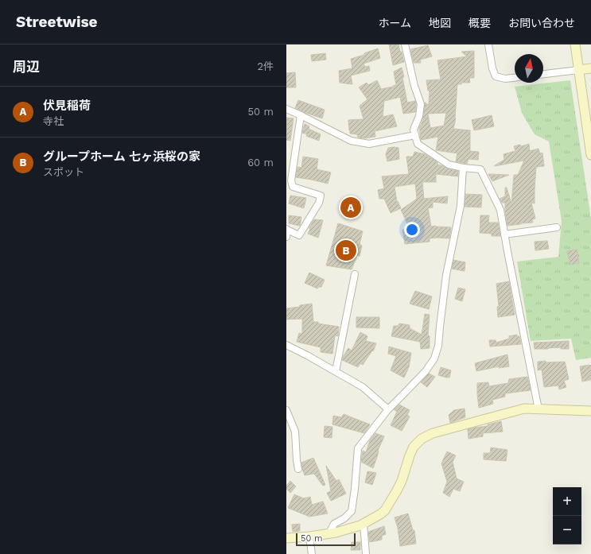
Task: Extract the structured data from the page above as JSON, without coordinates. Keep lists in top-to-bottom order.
{
  "scale_bar": "50 m",
  "north": "top",
  "page": {
    "header": "Streetwise",
    "nav": [
      "ホーム",
      "地図",
      "概要",
      "お問い合わせ"
    ],
    "heading": ["周辺", "2件"],
    "list": [
      {
        "mark": "A",
        "name": "伏見稲荷",
        "note": "寺社",
        "value": "50 m"
      },
      {
        "mark": "B",
        "name": "グループホーム 七ヶ浜桜の家",
        "note": "スポット",
        "value": "60 m"
      }
    ],
    "pins": ["A", "B"],
    "map_buttons": ["+", "−"],
    "scale": "50 m"
  }
}
